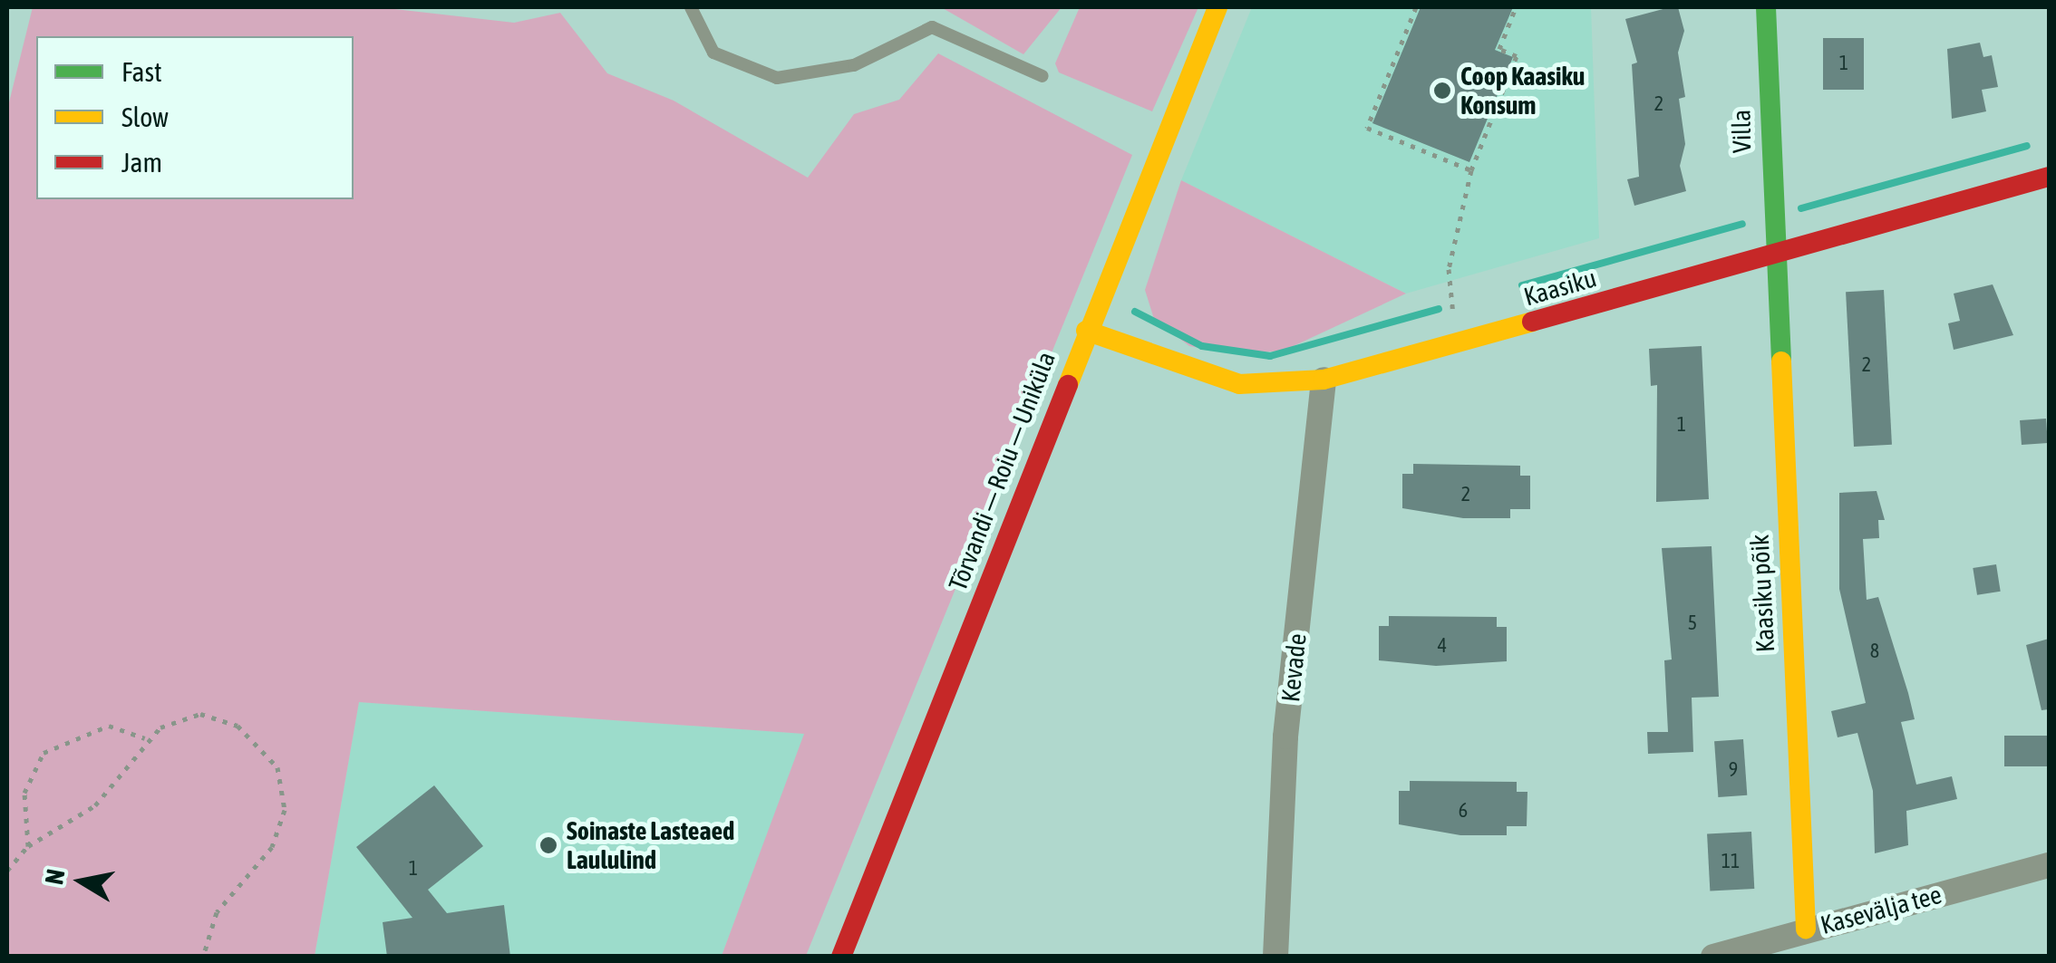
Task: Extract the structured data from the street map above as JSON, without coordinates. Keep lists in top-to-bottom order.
{
  "streets": {
    "street": [
      "Villa",
      "Kaasiku",
      "Tõrvandi — Roiu — Uniküla",
      "Kaasiku põik",
      "Kevade",
      "Kasevälja tee"
    ]
  },
  "crossings": [
    ["Villa", "Kaasiku"],
    ["Villa", "Kaasiku põik"],
    ["Kaasiku", "Tõrvandi — Roiu — Uniküla"],
    ["Kaasiku", "Kaasiku põik"],
    ["Kaasiku", "Kevade"],
    ["Kaasiku põik", "Kasevälja tee"]
  ],
  "places": ["Coop Kaasiku Konsum", "Soinaste Lasteaed Laululind"],
  "house_numbers": [
    "1",
    "2",
    "2",
    "1",
    "2",
    "5",
    "4",
    "8",
    "9",
    "6",
    "11",
    "1"
  ],
  "legend": ["Fast", "Slow", "Jam"],
  "north": "left"
}
